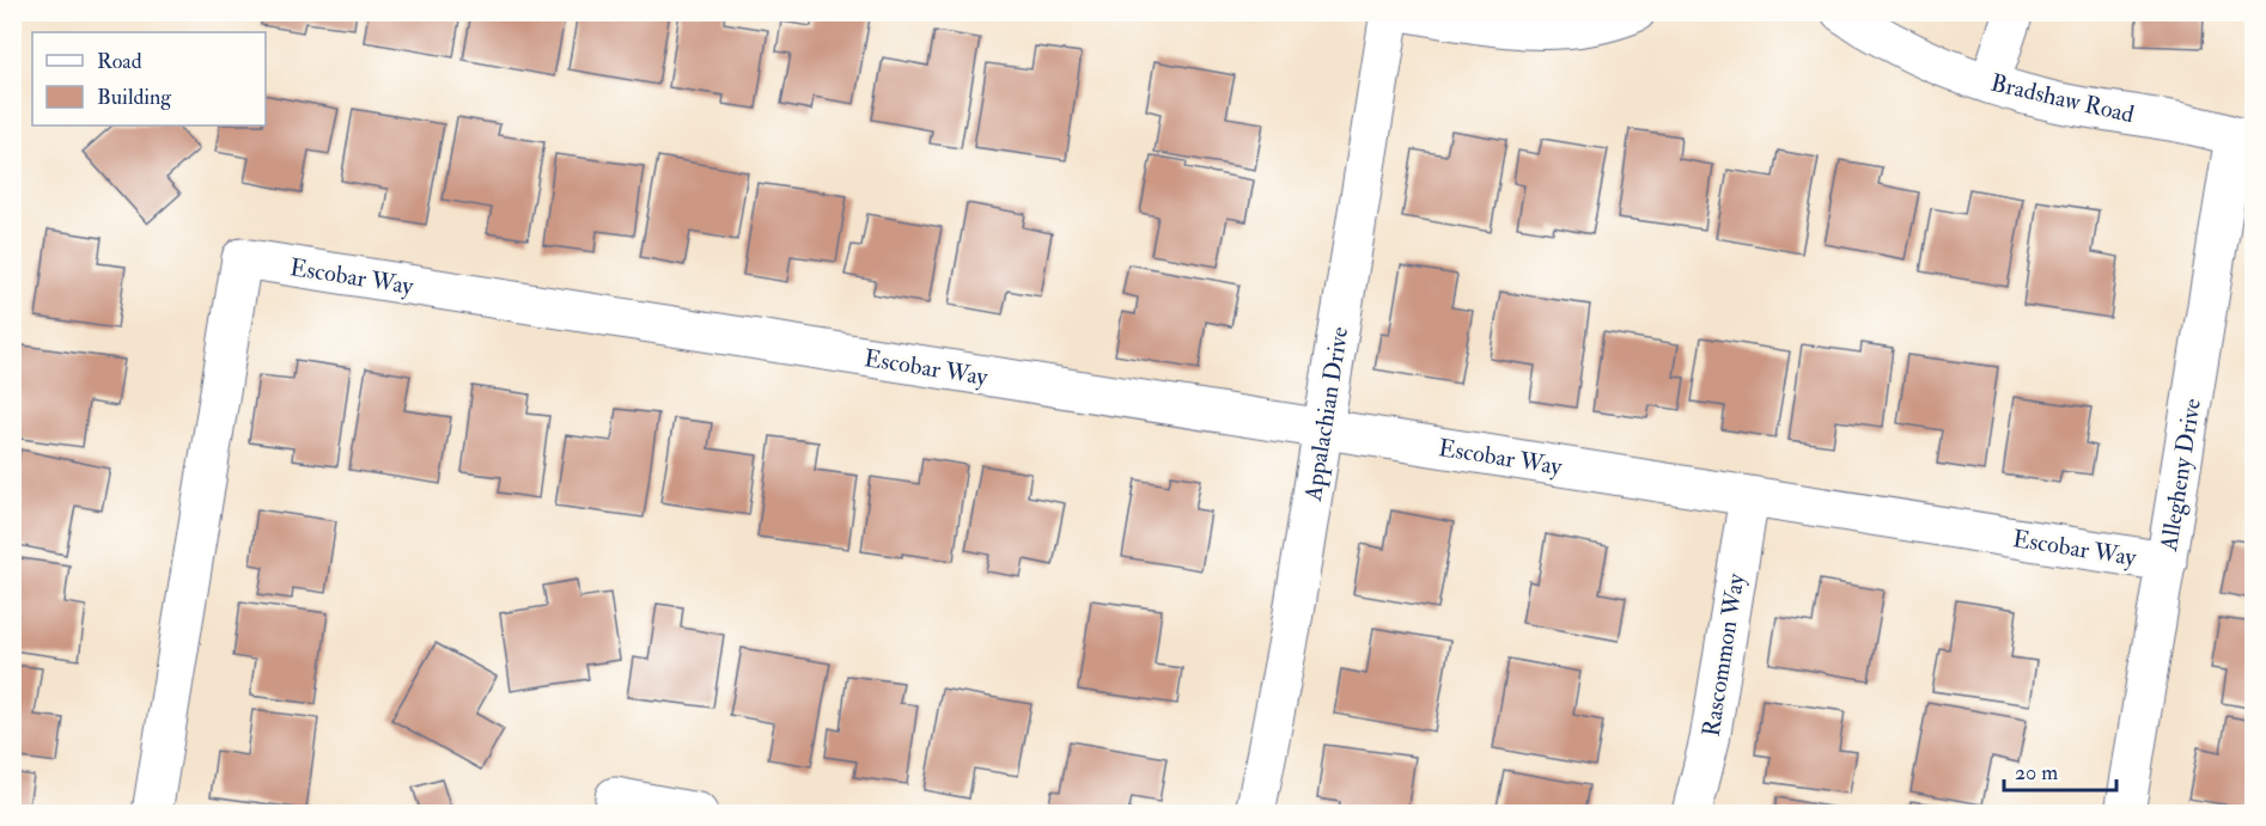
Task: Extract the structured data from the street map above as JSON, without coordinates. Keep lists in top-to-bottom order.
{
  "streets": {
    "street": [
      "Bradshaw Road",
      "Escobar Way",
      "Appalachian Drive",
      "Allegheny Drive",
      "Rascommon Way"
    ]
  },
  "crossings": [
    ["Bradshaw Road", "Allegheny Drive"],
    ["Escobar Way", "Appalachian Drive"],
    ["Escobar Way", "Allegheny Drive"],
    ["Escobar Way", "Rascommon Way"]
  ],
  "legend": ["Road", "Building"],
  "scale_bar": "20 m"
}
